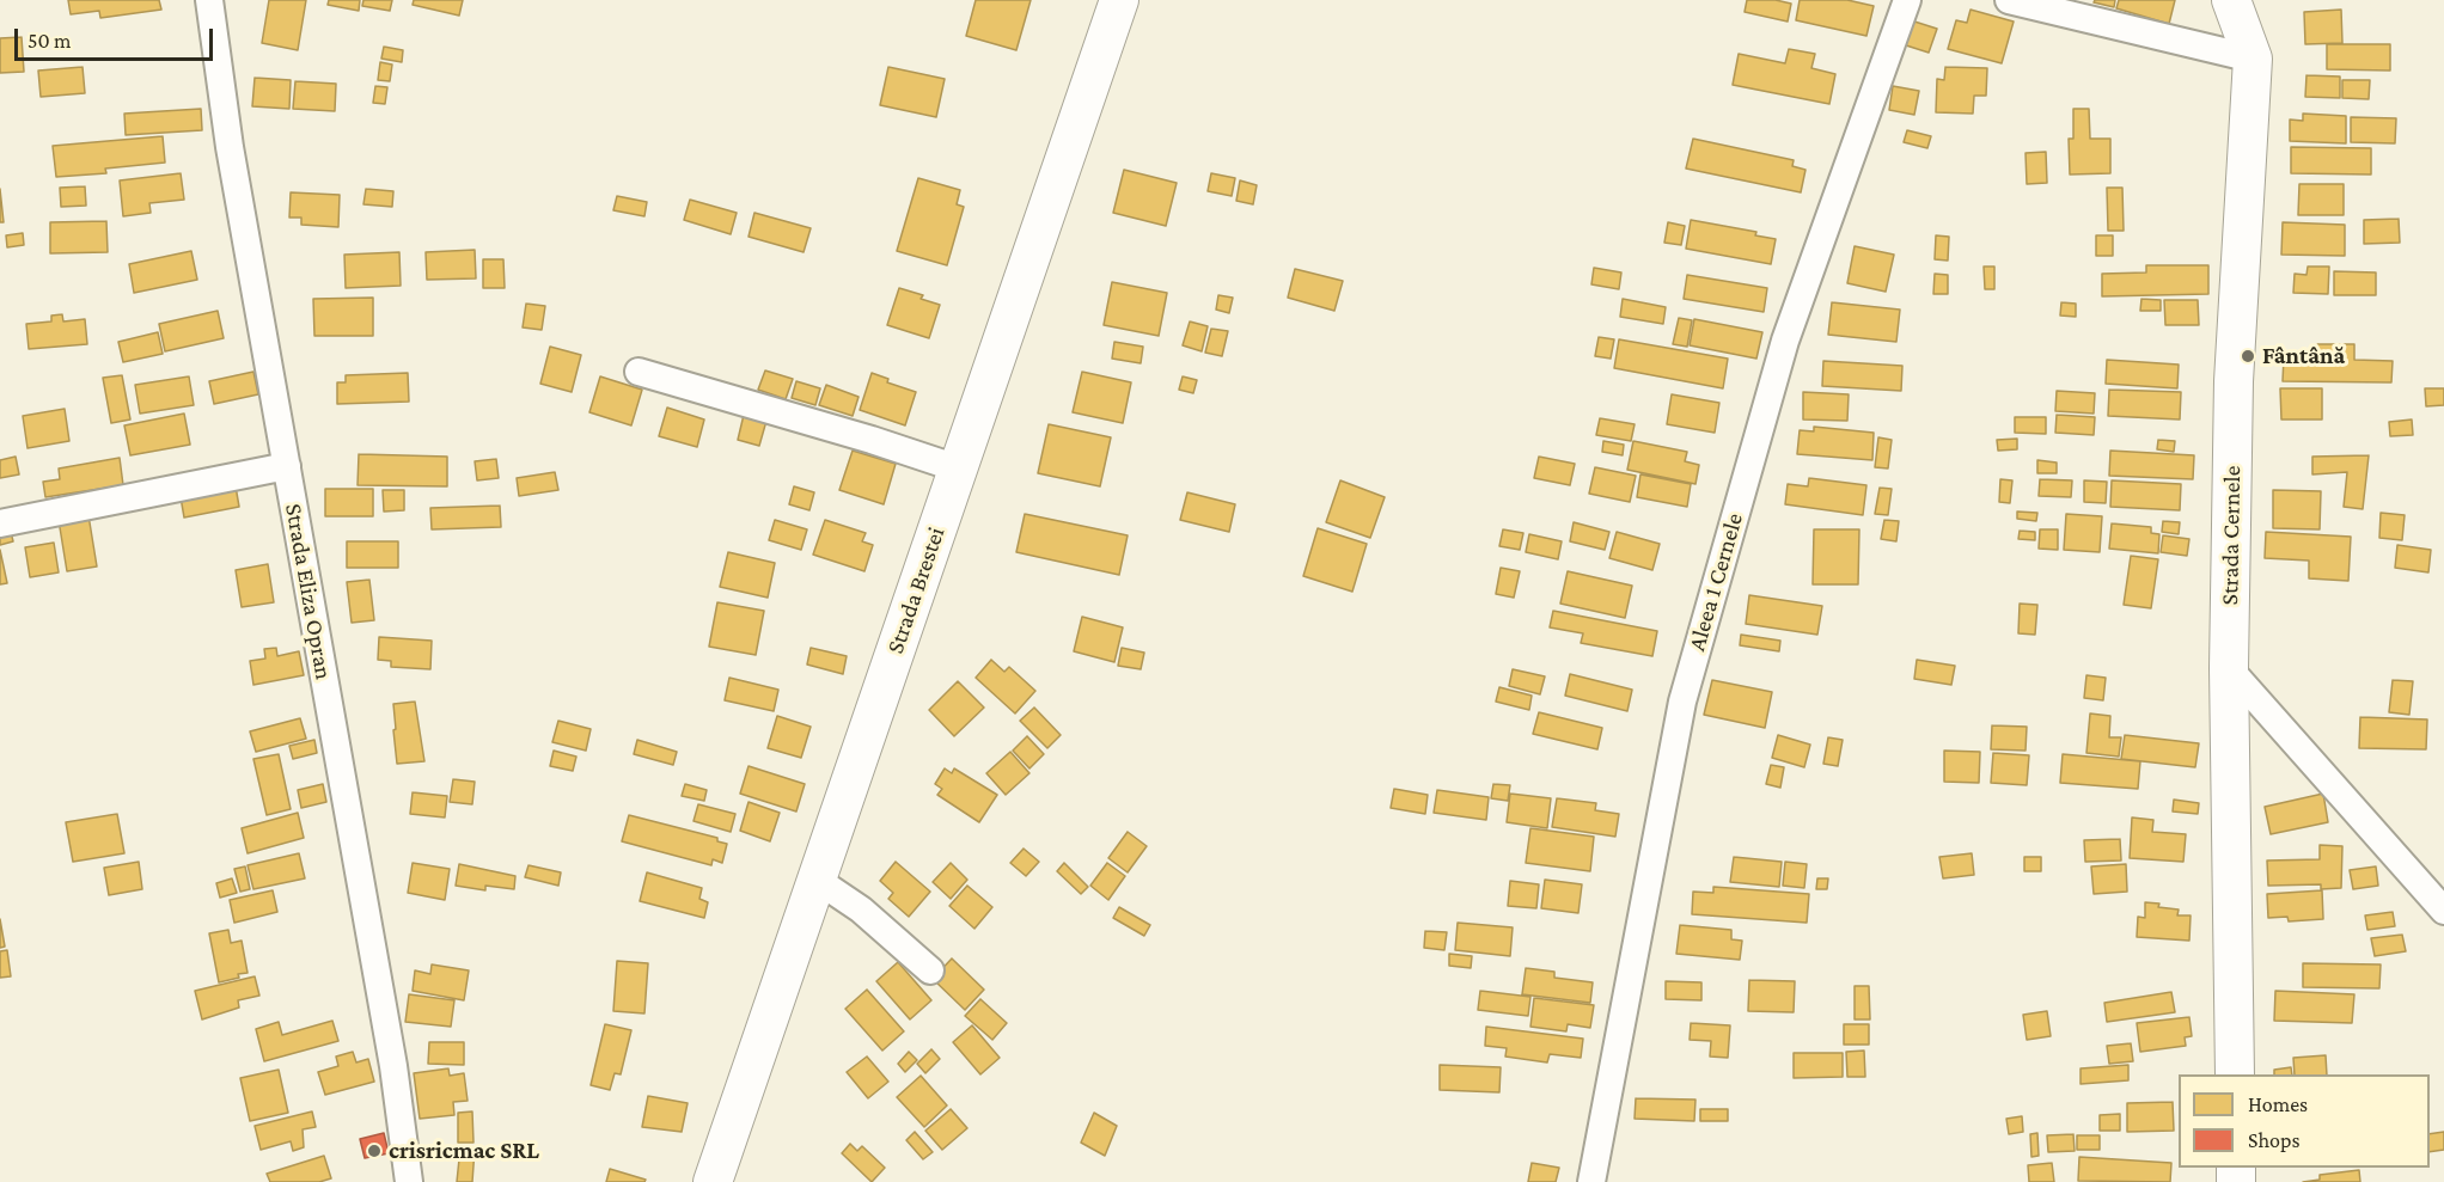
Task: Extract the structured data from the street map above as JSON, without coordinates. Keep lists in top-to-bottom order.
{
  "streets": {
    "main road": ["Strada Cernele", "Strada Brestei"],
    "street": ["Aleea 1 Cernele", "Strada Eliza Opran"]
  },
  "places": ["Fântână", "crisricmac SRL"],
  "legend": ["Homes", "Shops"],
  "scale_bar": "50 m"
}
